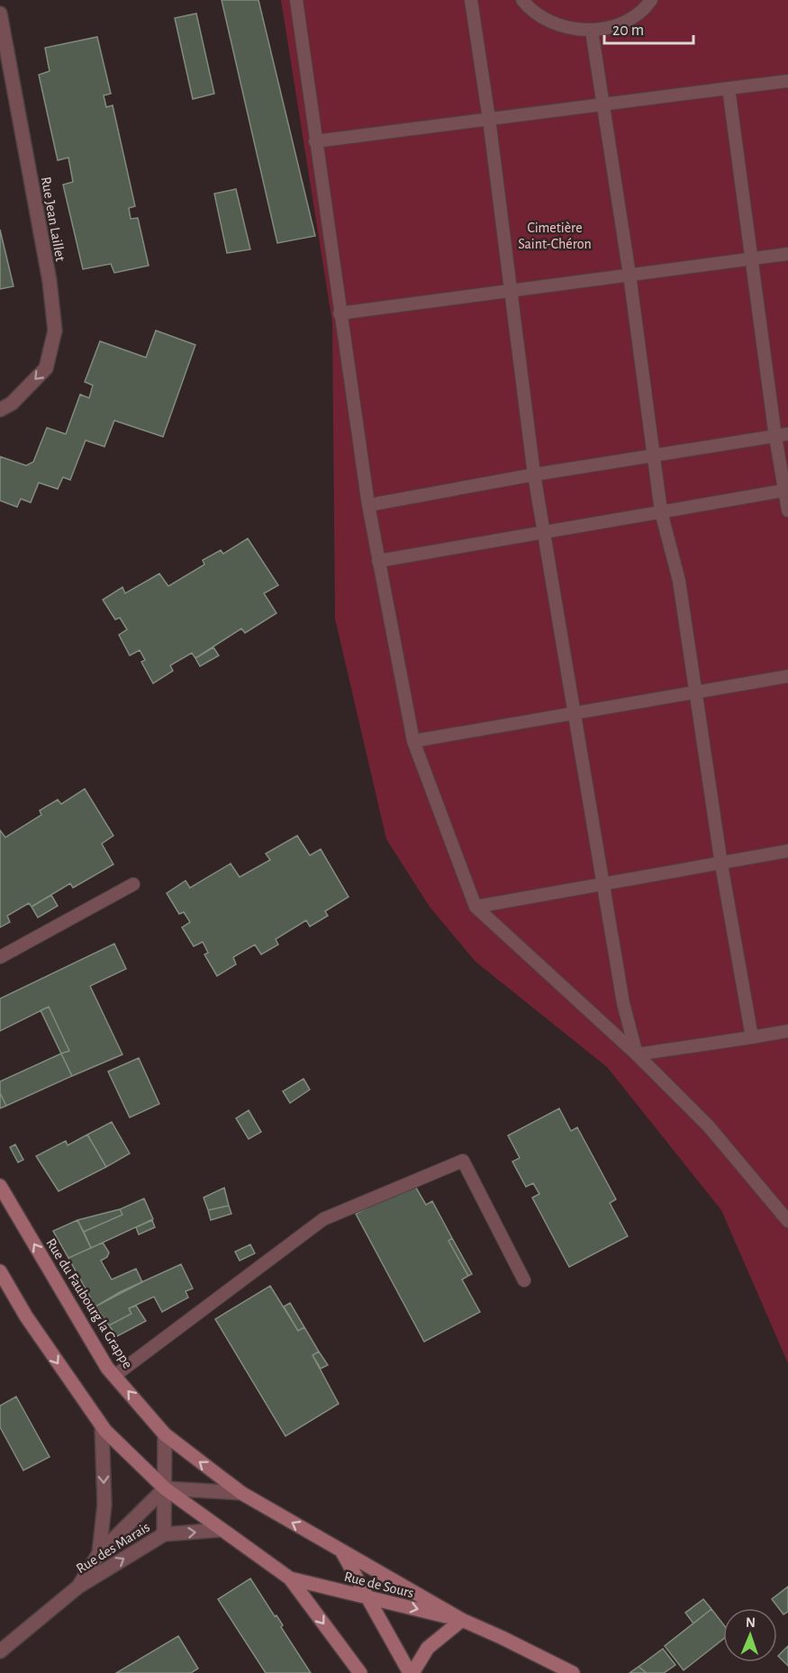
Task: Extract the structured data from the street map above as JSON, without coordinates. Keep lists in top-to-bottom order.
{
  "streets": {
    "main road": ["Rue du Faubourg la Grappe", "Rue de Sours"],
    "street": ["Rue Jean Laillet", "Rue des Marais"]
  },
  "crossings": [
    ["Rue du Faubourg la Grappe", "Rue des Marais"],
    ["Rue du Faubourg la Grappe", "Rue de Sours"]
  ],
  "one_way": ["Rue Jean Laillet"],
  "parks": ["Cimetière Saint-Chéron"],
  "scale_bar": "20 m",
  "north": "top"
}
